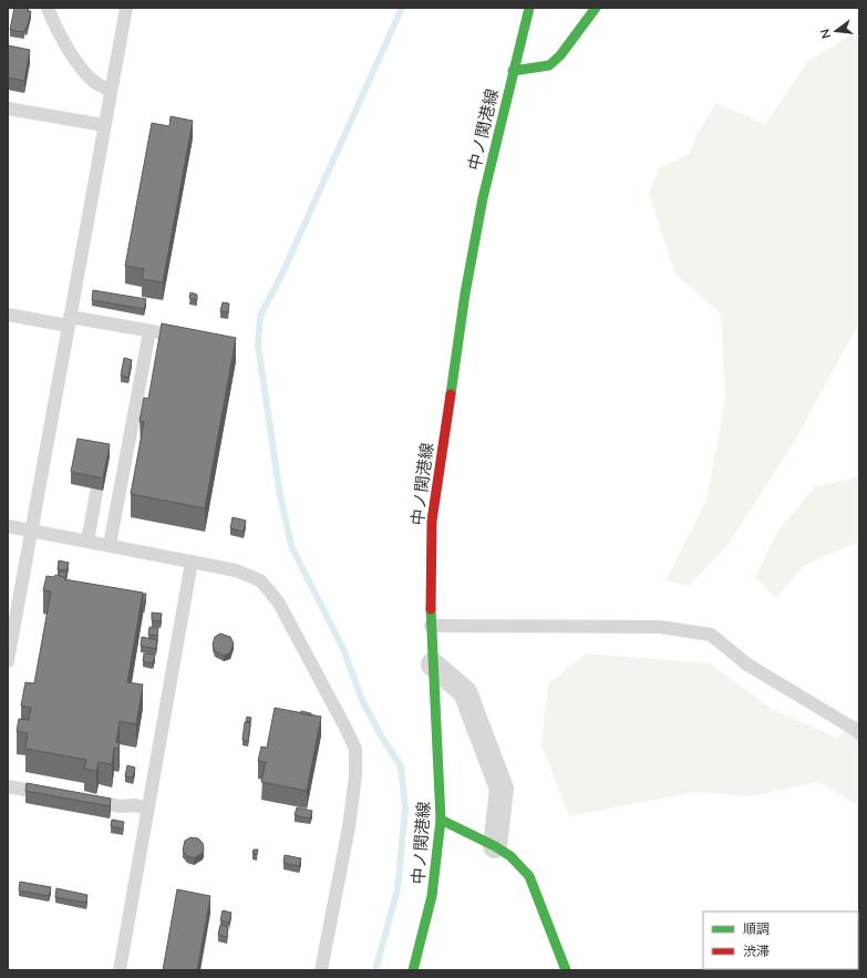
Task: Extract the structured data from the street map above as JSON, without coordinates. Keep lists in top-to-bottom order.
{
  "streets": {
    "main road": ["中ノ関港線"]
  },
  "legend": ["順調", "渋滞"],
  "north": "left"
}
